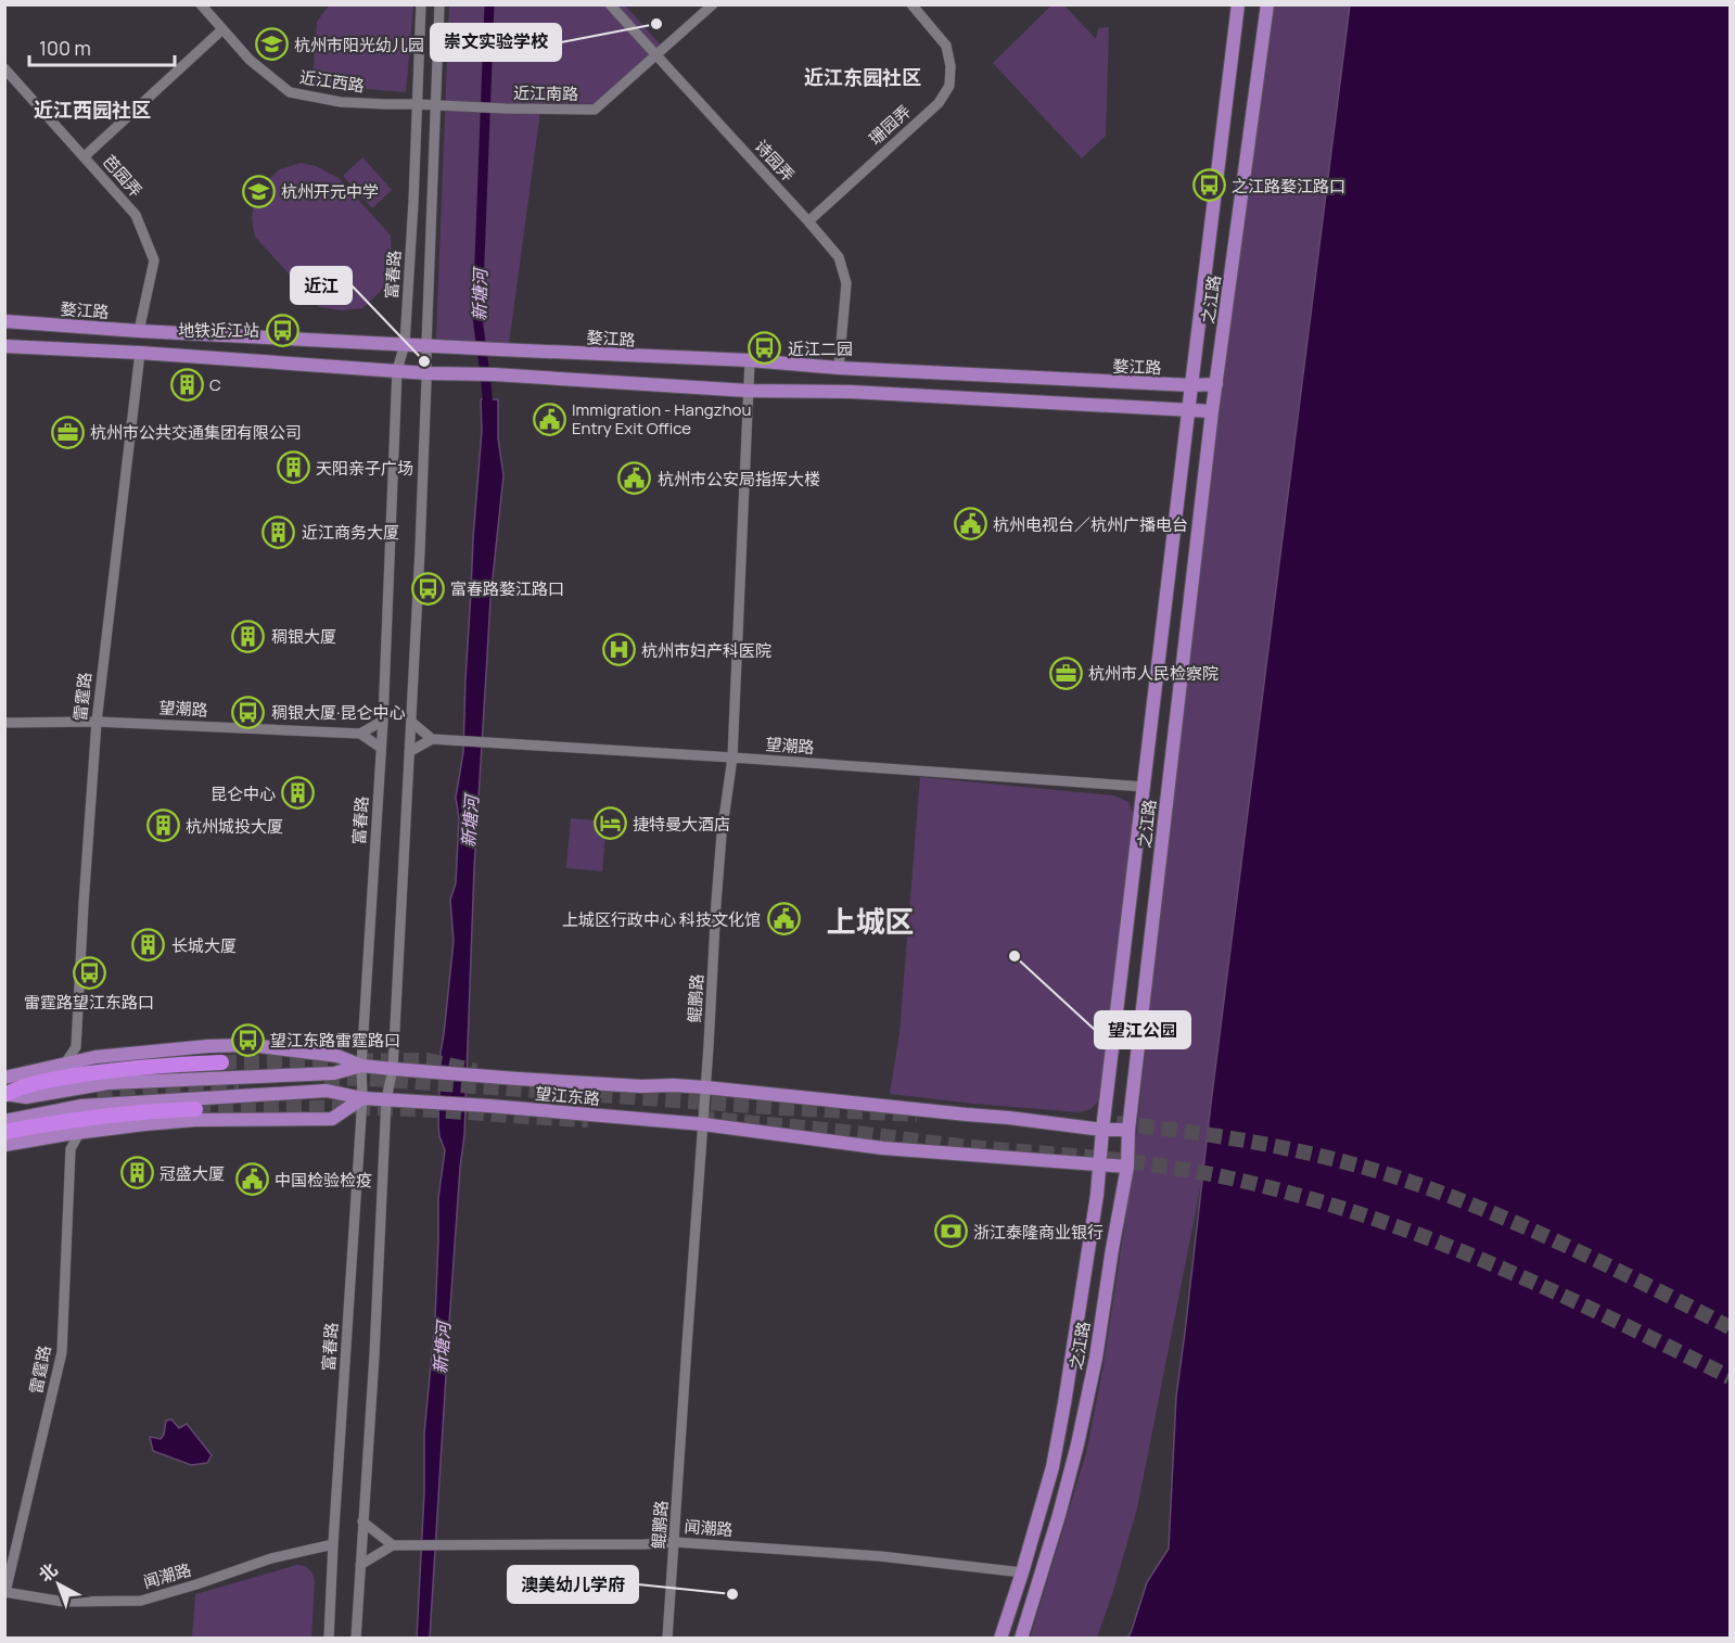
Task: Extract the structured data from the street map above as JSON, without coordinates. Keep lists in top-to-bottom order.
{
  "streets": {
    "main road": ["之江路", "婺江路", "望江东路"],
    "street": [
      "近江西路",
      "近江南路",
      "珊园弄",
      "诗园弄",
      "芭园弄",
      "富春路",
      "雷霆路",
      "望潮路",
      "鲲鹏路",
      "闻潮路"
    ]
  },
  "crossings": [
    ["近江西路", "近江南路"],
    ["近江西路", "富春路"],
    ["近江南路", "诗园弄"],
    ["近江南路", "富春路"],
    ["珊园弄", "诗园弄"],
    ["诗园弄", "婺江路"],
    ["芭园弄", "婺江路"],
    ["富春路", "婺江路"],
    ["富春路", "望江东路"],
    ["富春路", "闻潮路"],
    ["之江路", "婺江路"],
    ["之江路", "望潮路"],
    ["之江路", "望江东路"],
    ["之江路", "闻潮路"],
    ["婺江路", "鲲鹏路"],
    ["雷霆路", "望潮路"],
    ["雷霆路", "闻潮路"],
    ["望潮路", "鲲鹏路"],
    ["鲲鹏路", "望江东路"],
    ["鲲鹏路", "闻潮路"]
  ],
  "districts": ["近江东园社区", "近江西园社区", "上城区"],
  "water": ["新塘河"],
  "places": {
    "other": [
      "崇文实验学校",
      "近江",
      "望江公园",
      "澳美幼儿学府"
    ],
    "school or university": ["杭州市阳光幼儿园", "杭州开元中学"],
    "bus stop": [
      "之江路婺江路口",
      "地铁近江站",
      "近江二园",
      "富春路婺江路口",
      "稠银大厦·昆仑中心",
      "雷霆路望江东路口",
      "望江东路雷霆路口"
    ],
    "building": [
      "C",
      "天阳亲子广场",
      "近江商务大厦",
      "稠银大厦",
      "昆仑中心",
      "杭州城投大厦",
      "长城大厦",
      "冠盛大厦"
    ],
    "public building": [
      "Immigration - Hangzhou Entry Exit Office",
      "杭州市公安局指挥大楼",
      "杭州电视台／杭州广播电台",
      "上城区行政中心 科技文化馆",
      "中国检验检疫"
    ],
    "office": ["杭州市公共交通集团有限公司", "杭州市人民检察院"],
    "hospital": ["杭州市妇产科医院"],
    "hotel": ["捷特曼大酒店"],
    "bank": ["浙江泰隆商业银行"]
  },
  "scale_bar": "100 m",
  "north": "top left"
}
